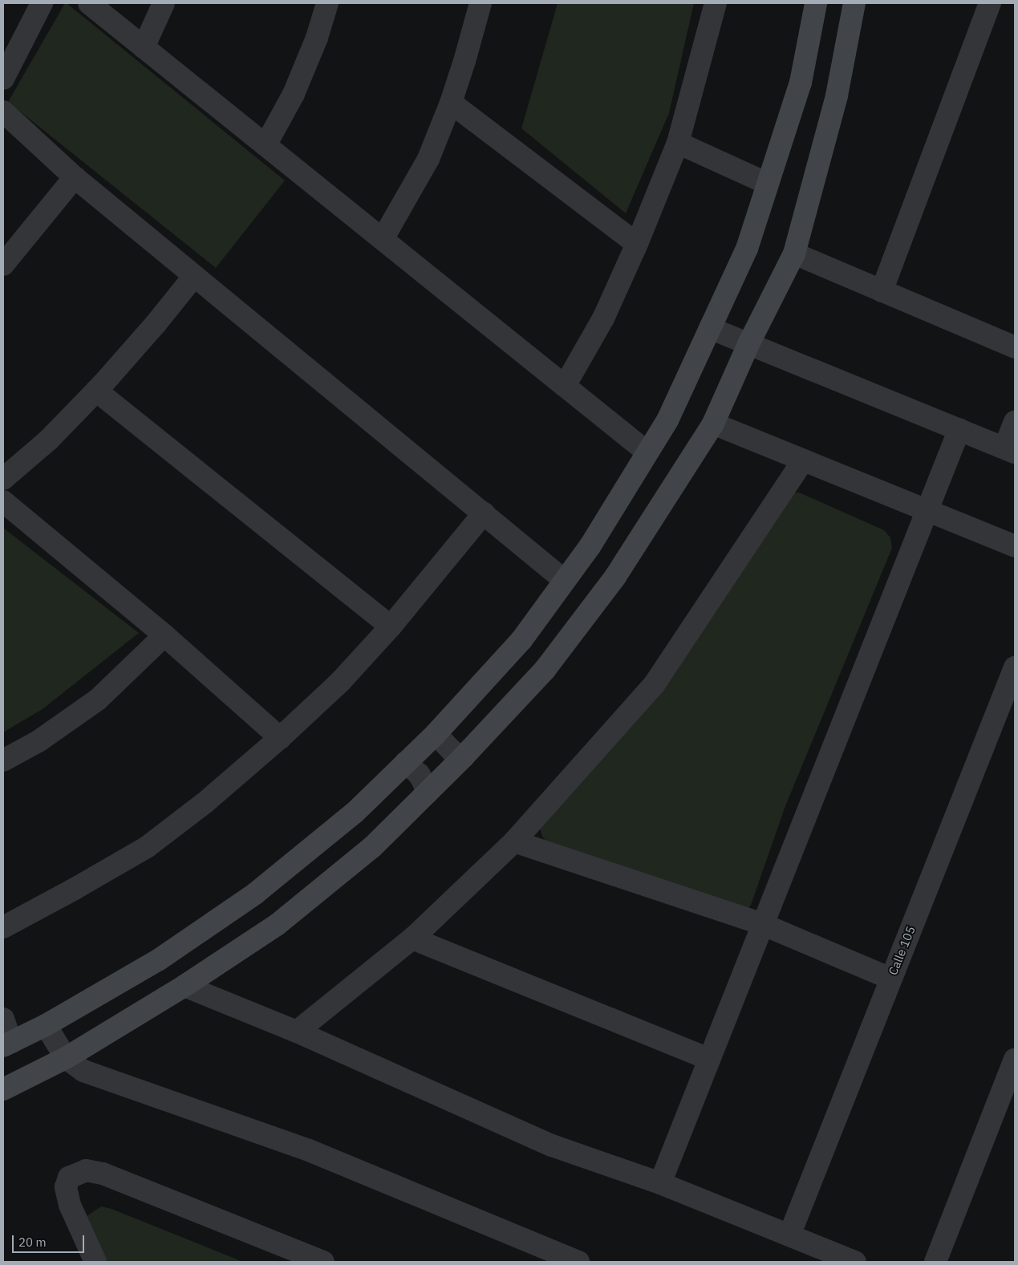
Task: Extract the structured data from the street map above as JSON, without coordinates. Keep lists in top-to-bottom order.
{
  "streets": {
    "street": ["Calle 105"]
  },
  "scale_bar": "20 m"
}
